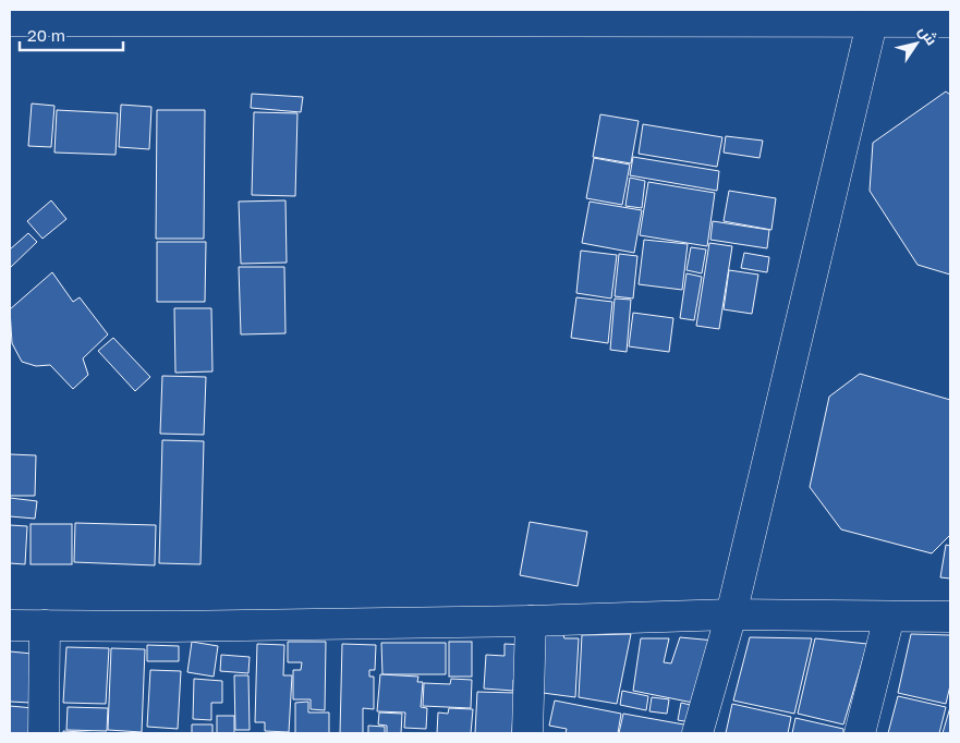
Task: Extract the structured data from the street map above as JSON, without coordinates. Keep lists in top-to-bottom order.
{
  "scale_bar": "20 m",
  "north": "top right"
}
